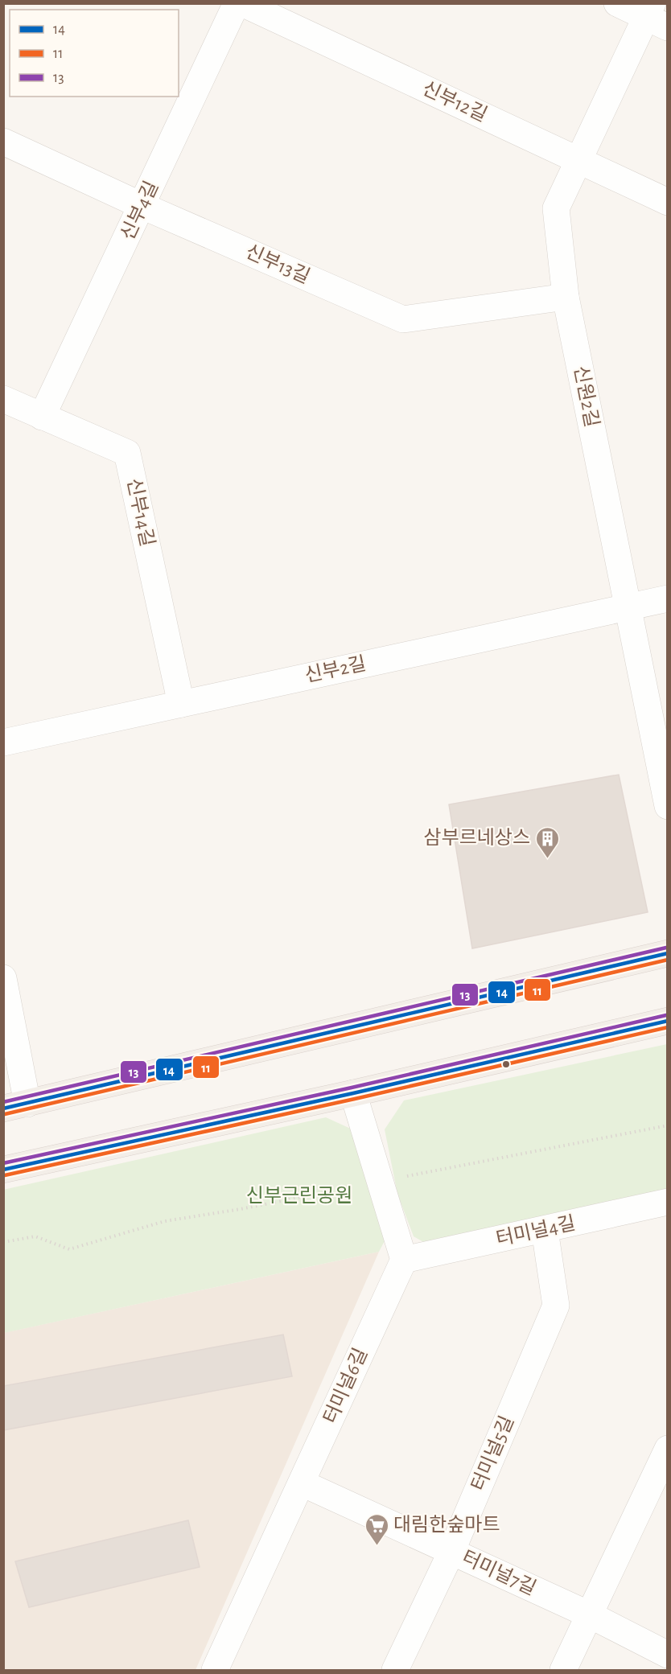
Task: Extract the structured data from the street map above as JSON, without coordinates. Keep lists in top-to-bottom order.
{
  "streets": {
    "street": [
      "신부12길",
      "신부4길",
      "신부13길",
      "신원2길",
      "신부14길",
      "신부2길",
      "터미널4길",
      "터미널6길",
      "터미널5길",
      "터미널7길"
    ]
  },
  "crossings": [
    ["신부12길", "신원2길"],
    ["신부4길", "신부13길"],
    ["신부4길", "신부14길"],
    ["신부13길", "신원2길"],
    ["신원2길", "신부2길"],
    ["신부14길", "신부2길"],
    ["터미널4길", "터미널6길"],
    ["터미널4길", "터미널5길"],
    ["터미널6길", "터미널7길"],
    ["터미널5길", "터미널7길"]
  ],
  "parks": ["신부근린공원"],
  "places": {
    "building": ["삼부르네상스"],
    "supermarket": ["대림한숲마트"]
  },
  "lines": ["transit line 13", "transit line 14", "transit line 11"],
  "legend": ["14", "11", "13"]
}
